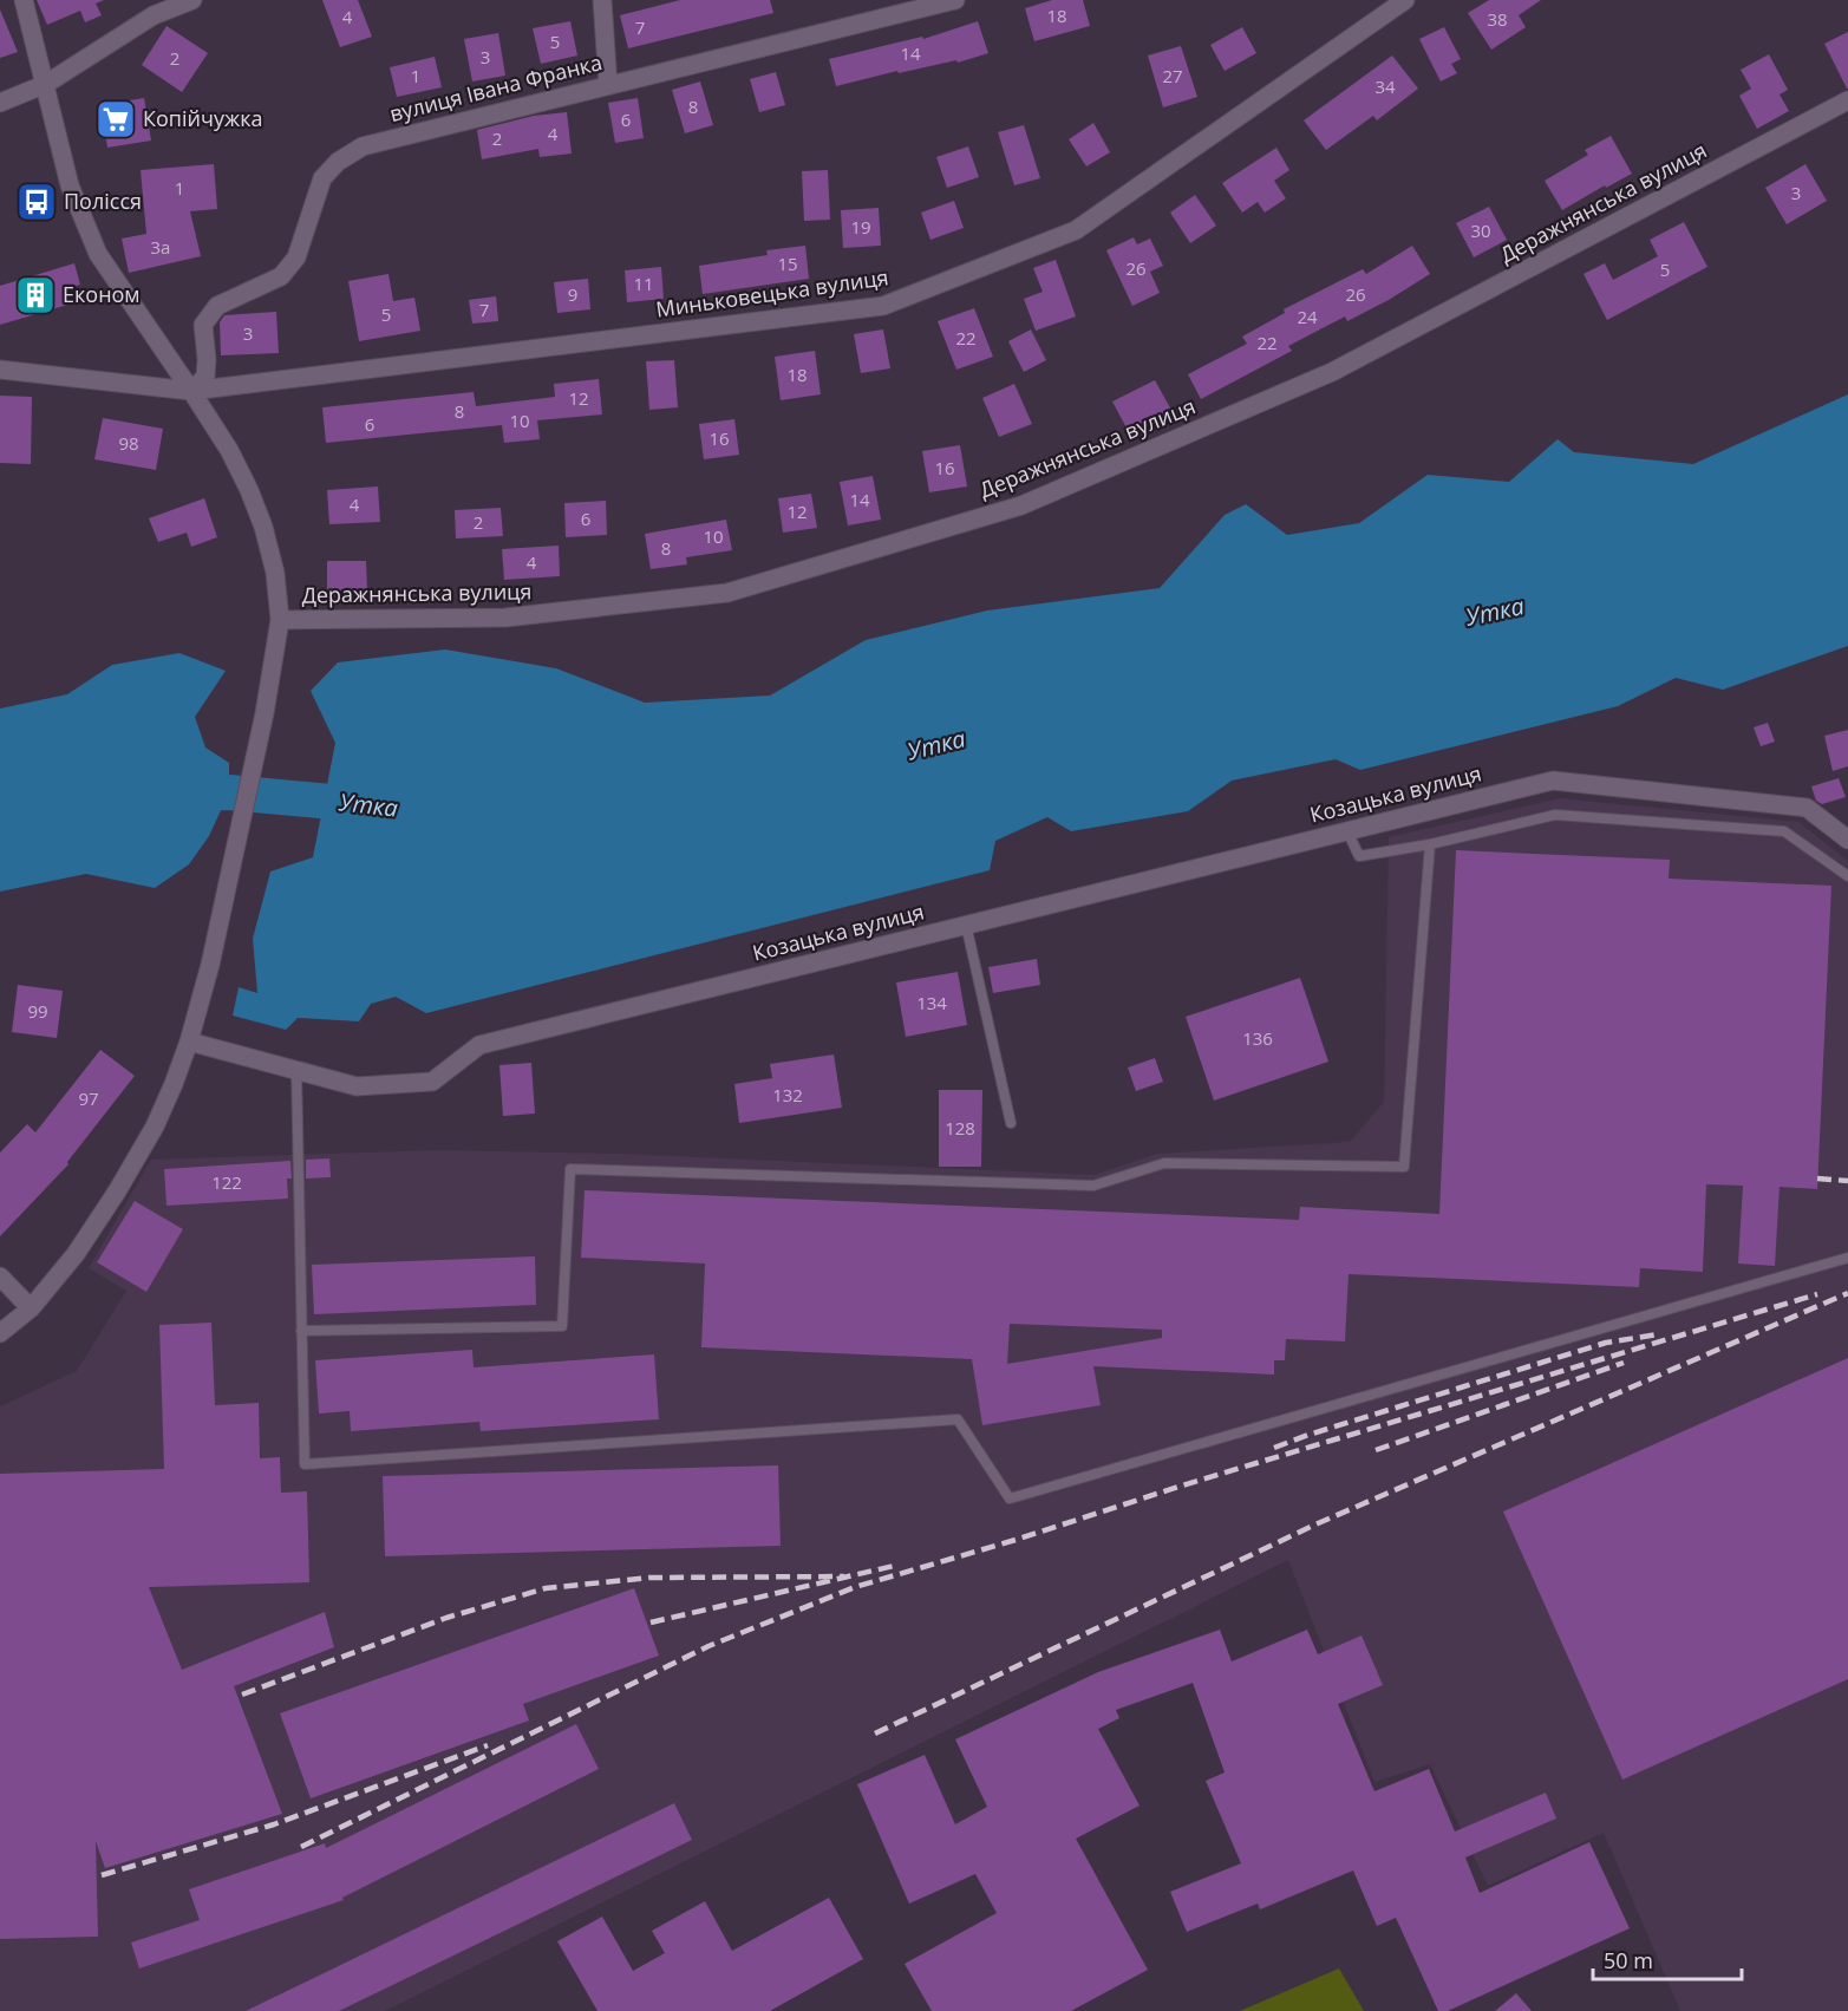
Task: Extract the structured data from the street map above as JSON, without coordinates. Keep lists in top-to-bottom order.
{
  "streets": {
    "street": [
      "вулиця Івана Франка",
      "Деражнянська вулиця",
      "Миньковецька вулиця",
      "Козацька вулиця"
    ]
  },
  "crossings": [
    ["вулиця Івана Франка", "Миньковецька вулиця"]
  ],
  "water": ["Утка"],
  "places": {
    "supermarket": ["Копійчужка"],
    "bus stop": ["Полісся"],
    "building": ["Економ"]
  },
  "house_numbers": [
    "18",
    "4",
    "38",
    "7",
    "5",
    "14",
    "3",
    "2",
    "1",
    "27",
    "34",
    "8",
    "6",
    "4",
    "2",
    "1",
    "3",
    "19",
    "30",
    "3а",
    "15",
    "26",
    "5",
    "11",
    "9",
    "26",
    "7",
    "5",
    "24",
    "3",
    "22",
    "22",
    "18",
    "12",
    "8",
    "10",
    "6",
    "16",
    "98",
    "16",
    "14",
    "4",
    "12",
    "6",
    "2",
    "10",
    "8",
    "4",
    "134",
    "99",
    "136",
    "132",
    "97",
    "128",
    "122"
  ],
  "scale_bar": "50 m"
}
